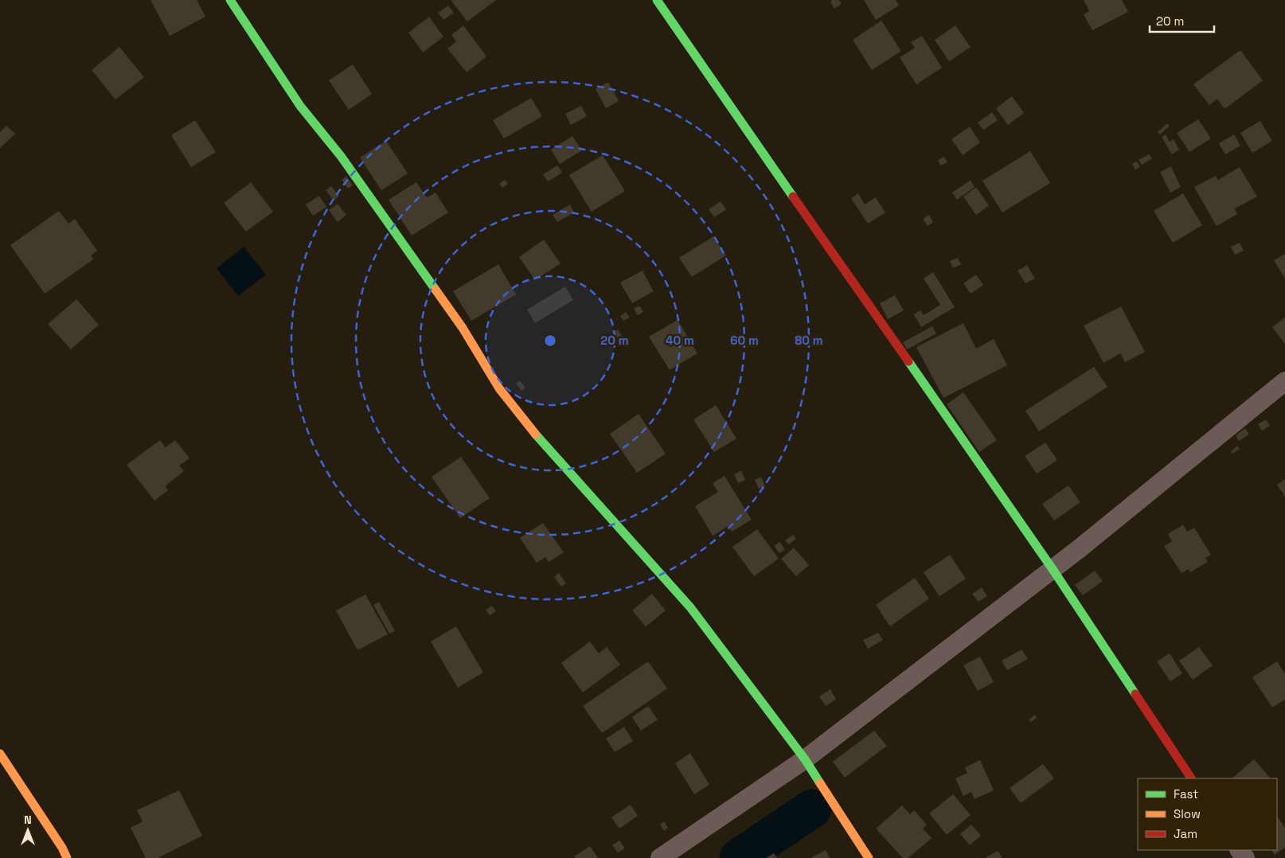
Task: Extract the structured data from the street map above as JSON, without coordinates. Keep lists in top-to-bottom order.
{
  "legend": ["Fast", "Slow", "Jam"],
  "scale_bar": "20 m",
  "north": "top",
  "rings": [
    "20 m",
    "40 m",
    "60 m",
    "80 m"
  ]
}
